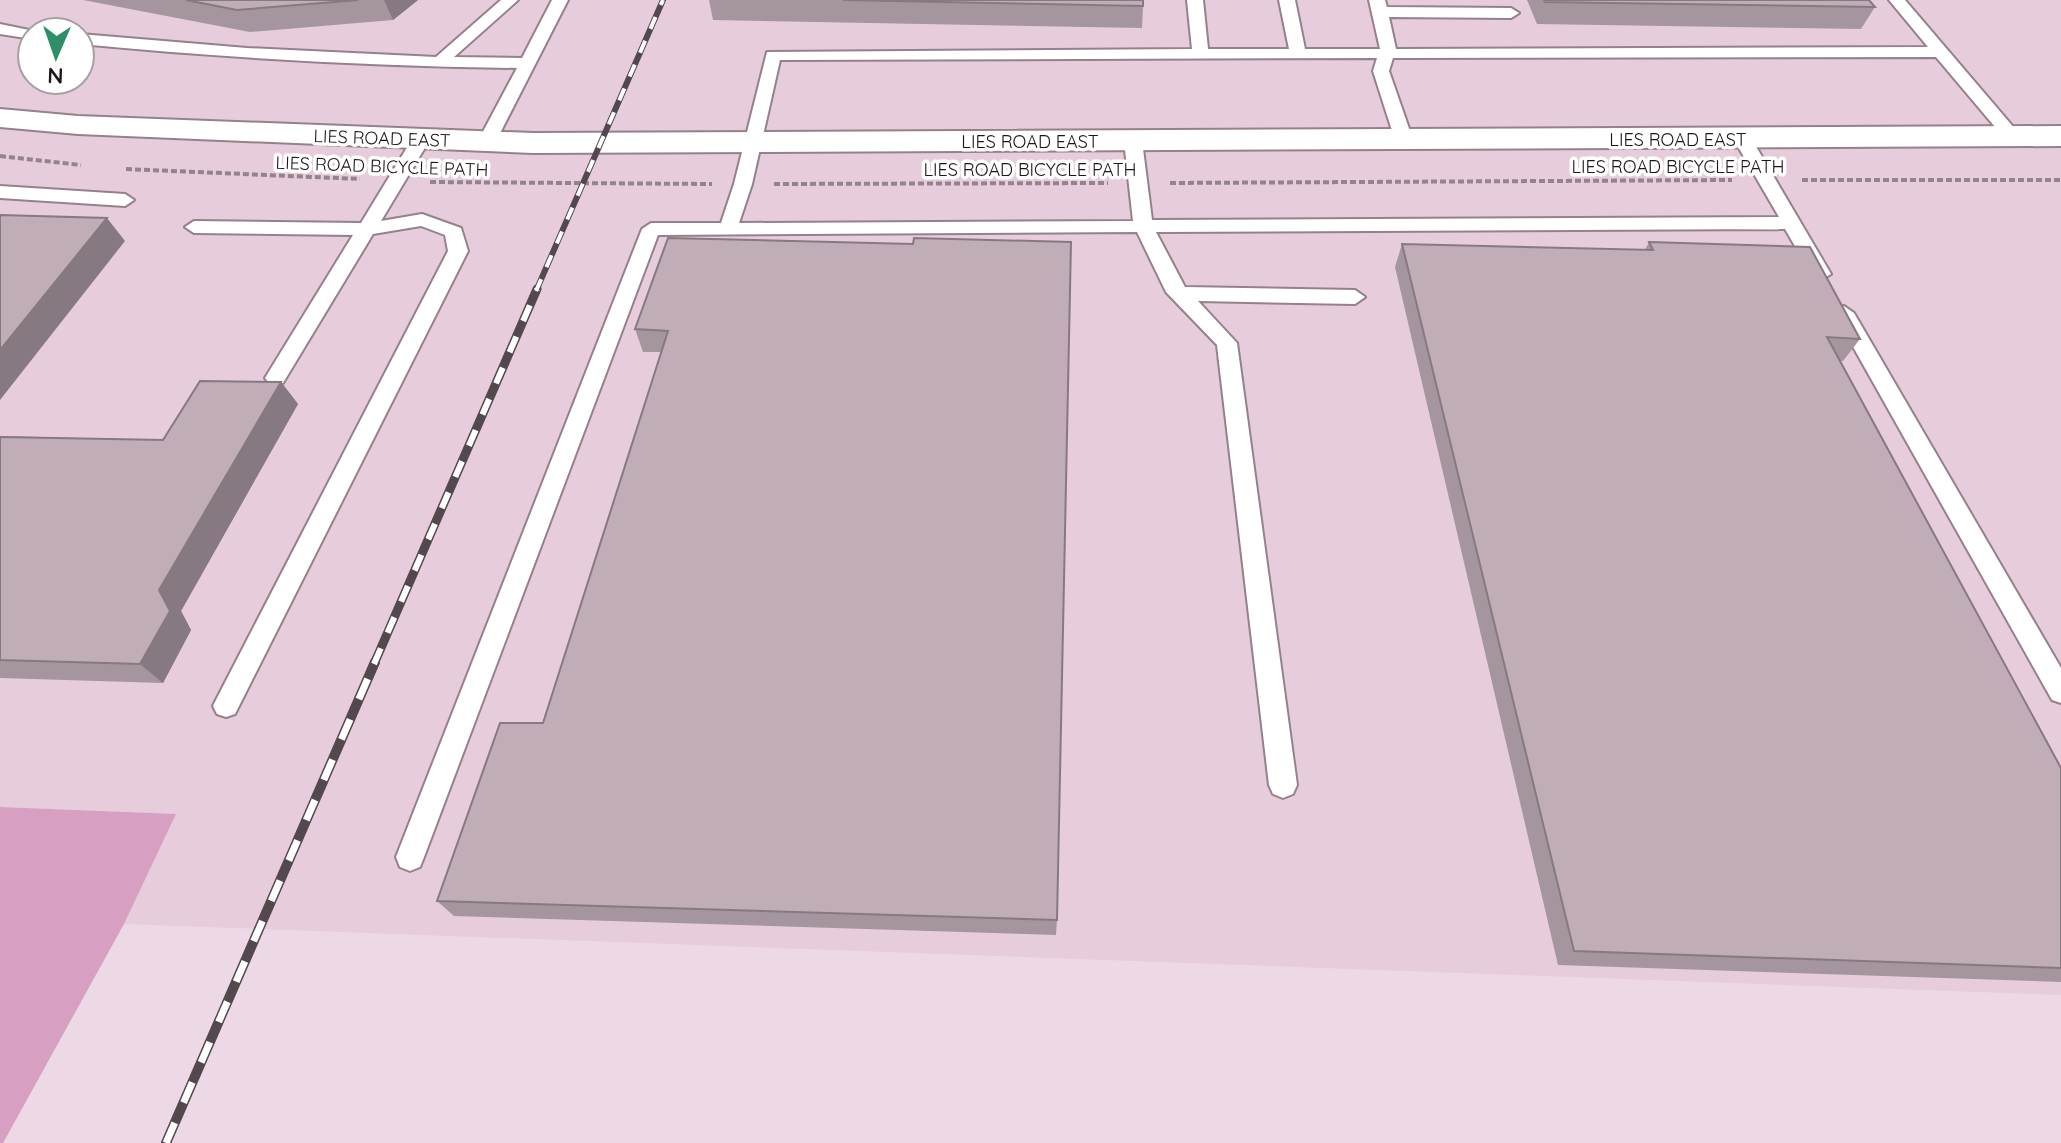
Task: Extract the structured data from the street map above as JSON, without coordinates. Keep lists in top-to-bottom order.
{
  "streets": {
    "street": ["LIES ROAD EAST"],
    "path": ["LIES ROAD BICYCLE PATH"]
  },
  "north": "bottom"
}
